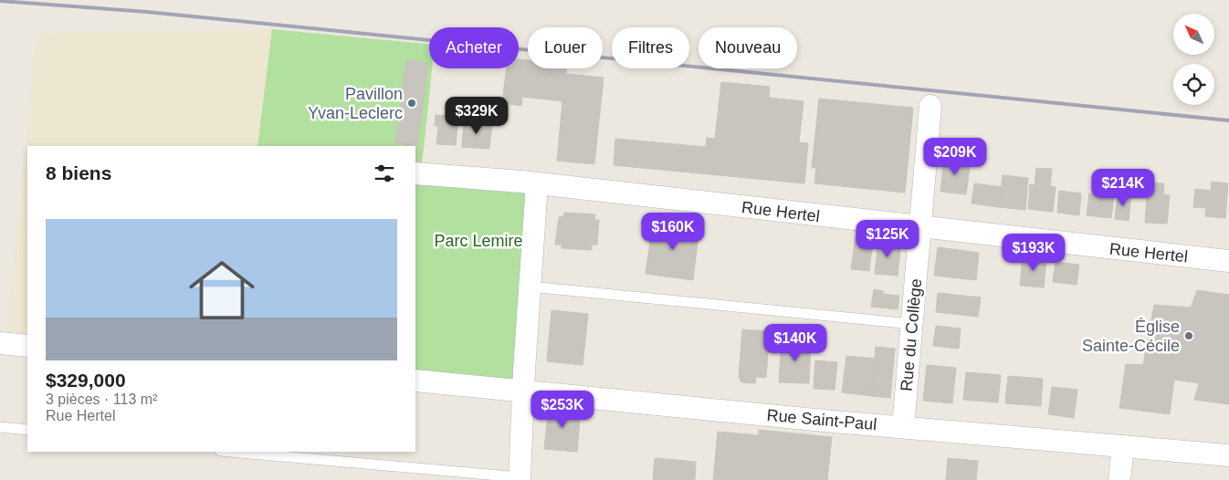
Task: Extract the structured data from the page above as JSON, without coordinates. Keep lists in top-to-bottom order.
{
  "streets": {
    "street": ["Rue Hertel", "Rue du Collège", "Rue Saint-Paul"]
  },
  "crossings": [
    ["Rue Hertel", "Rue du Collège"],
    ["Rue du Collège", "Rue Saint-Paul"]
  ],
  "parks": ["Parc Lemire"],
  "places": ["Pavillon Yvan-Leclerc", "Église Sainte-Cécile"],
  "north": "top left",
  "page": {
    "chip": [
      "Acheter",
      "Louer",
      "Filtres",
      "Nouveau"
    ],
    "price": [
      "$329K",
      "$209K",
      "$214K",
      "$160K",
      "$125K",
      "$193K",
      "$140K",
      "$253K"
    ],
    "heading": "8 biens",
    "list": [
      {
        "name": "$329,000",
        "note": "3 pièces · 113 m² · Rue Hertel"
      }
    ]
  }
}
